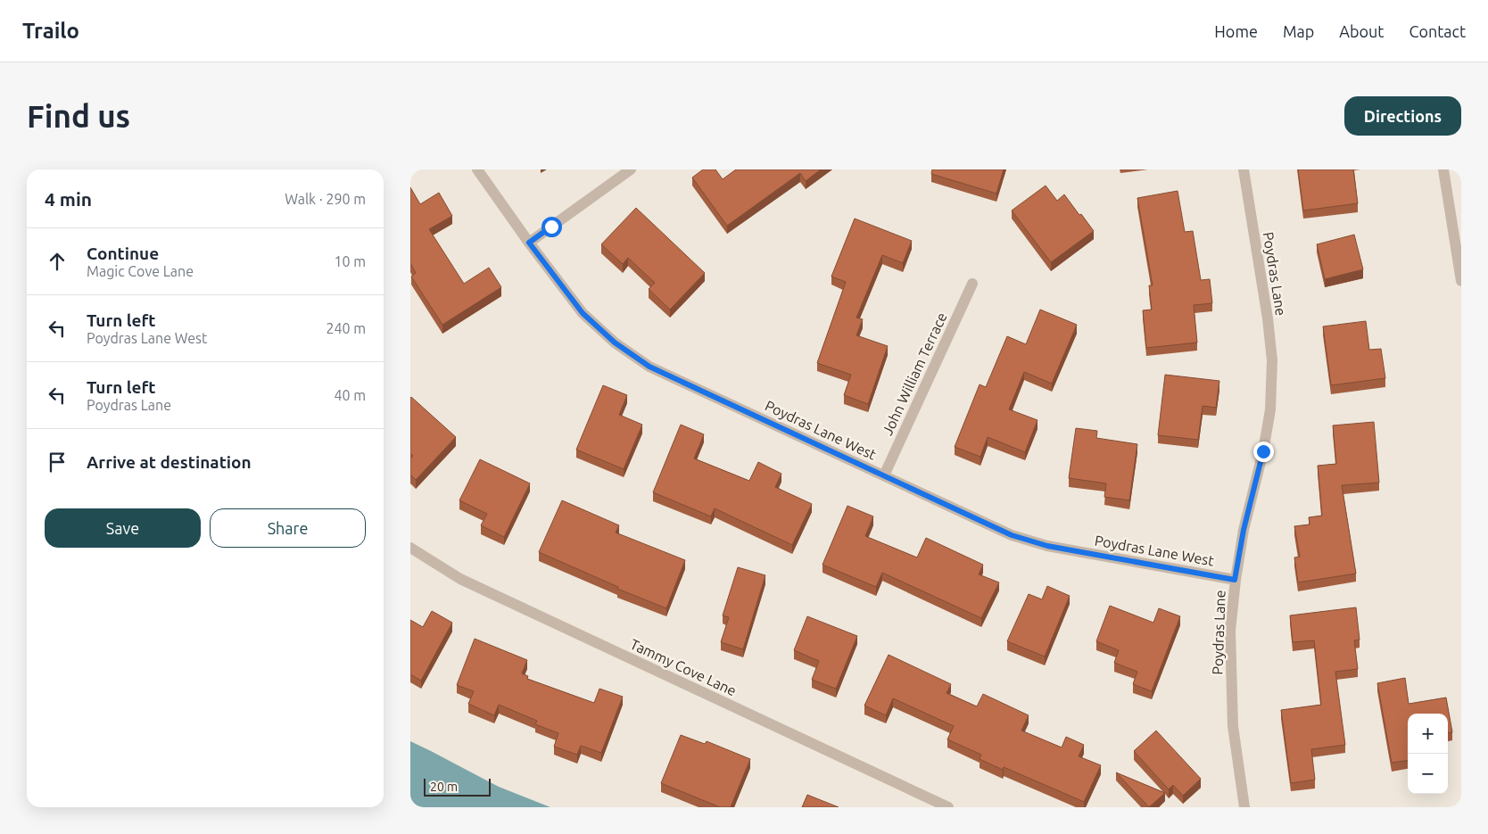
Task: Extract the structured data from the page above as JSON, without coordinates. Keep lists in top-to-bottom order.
{
  "streets": {
    "street": [
      "Poydras Lane",
      "John William Terrace",
      "Poydras Lane West",
      "Tammy Cove Lane"
    ]
  },
  "crossings": [
    ["Poydras Lane", "Poydras Lane West"],
    ["John William Terrace", "Poydras Lane West"]
  ],
  "scale_bar": "20 m",
  "page": {
    "header": "Trailo",
    "nav": [
      "Home",
      "Map",
      "About",
      "Contact"
    ],
    "buttons": [
      "Directions",
      ["Save", "Share"]
    ],
    "title": "Find us",
    "heading": ["4 min", "Walk · 290 m"],
    "list": [
      ["Continue", "Magic Cove Lane", "10 m"],
      ["Turn left", "Poydras Lane West", "240 m"],
      ["Turn left", "Poydras Lane", "40 m"],
      "Arrive at destination"
    ],
    "map_buttons": ["+", "−"],
    "scale": "20 m"
  }
}
